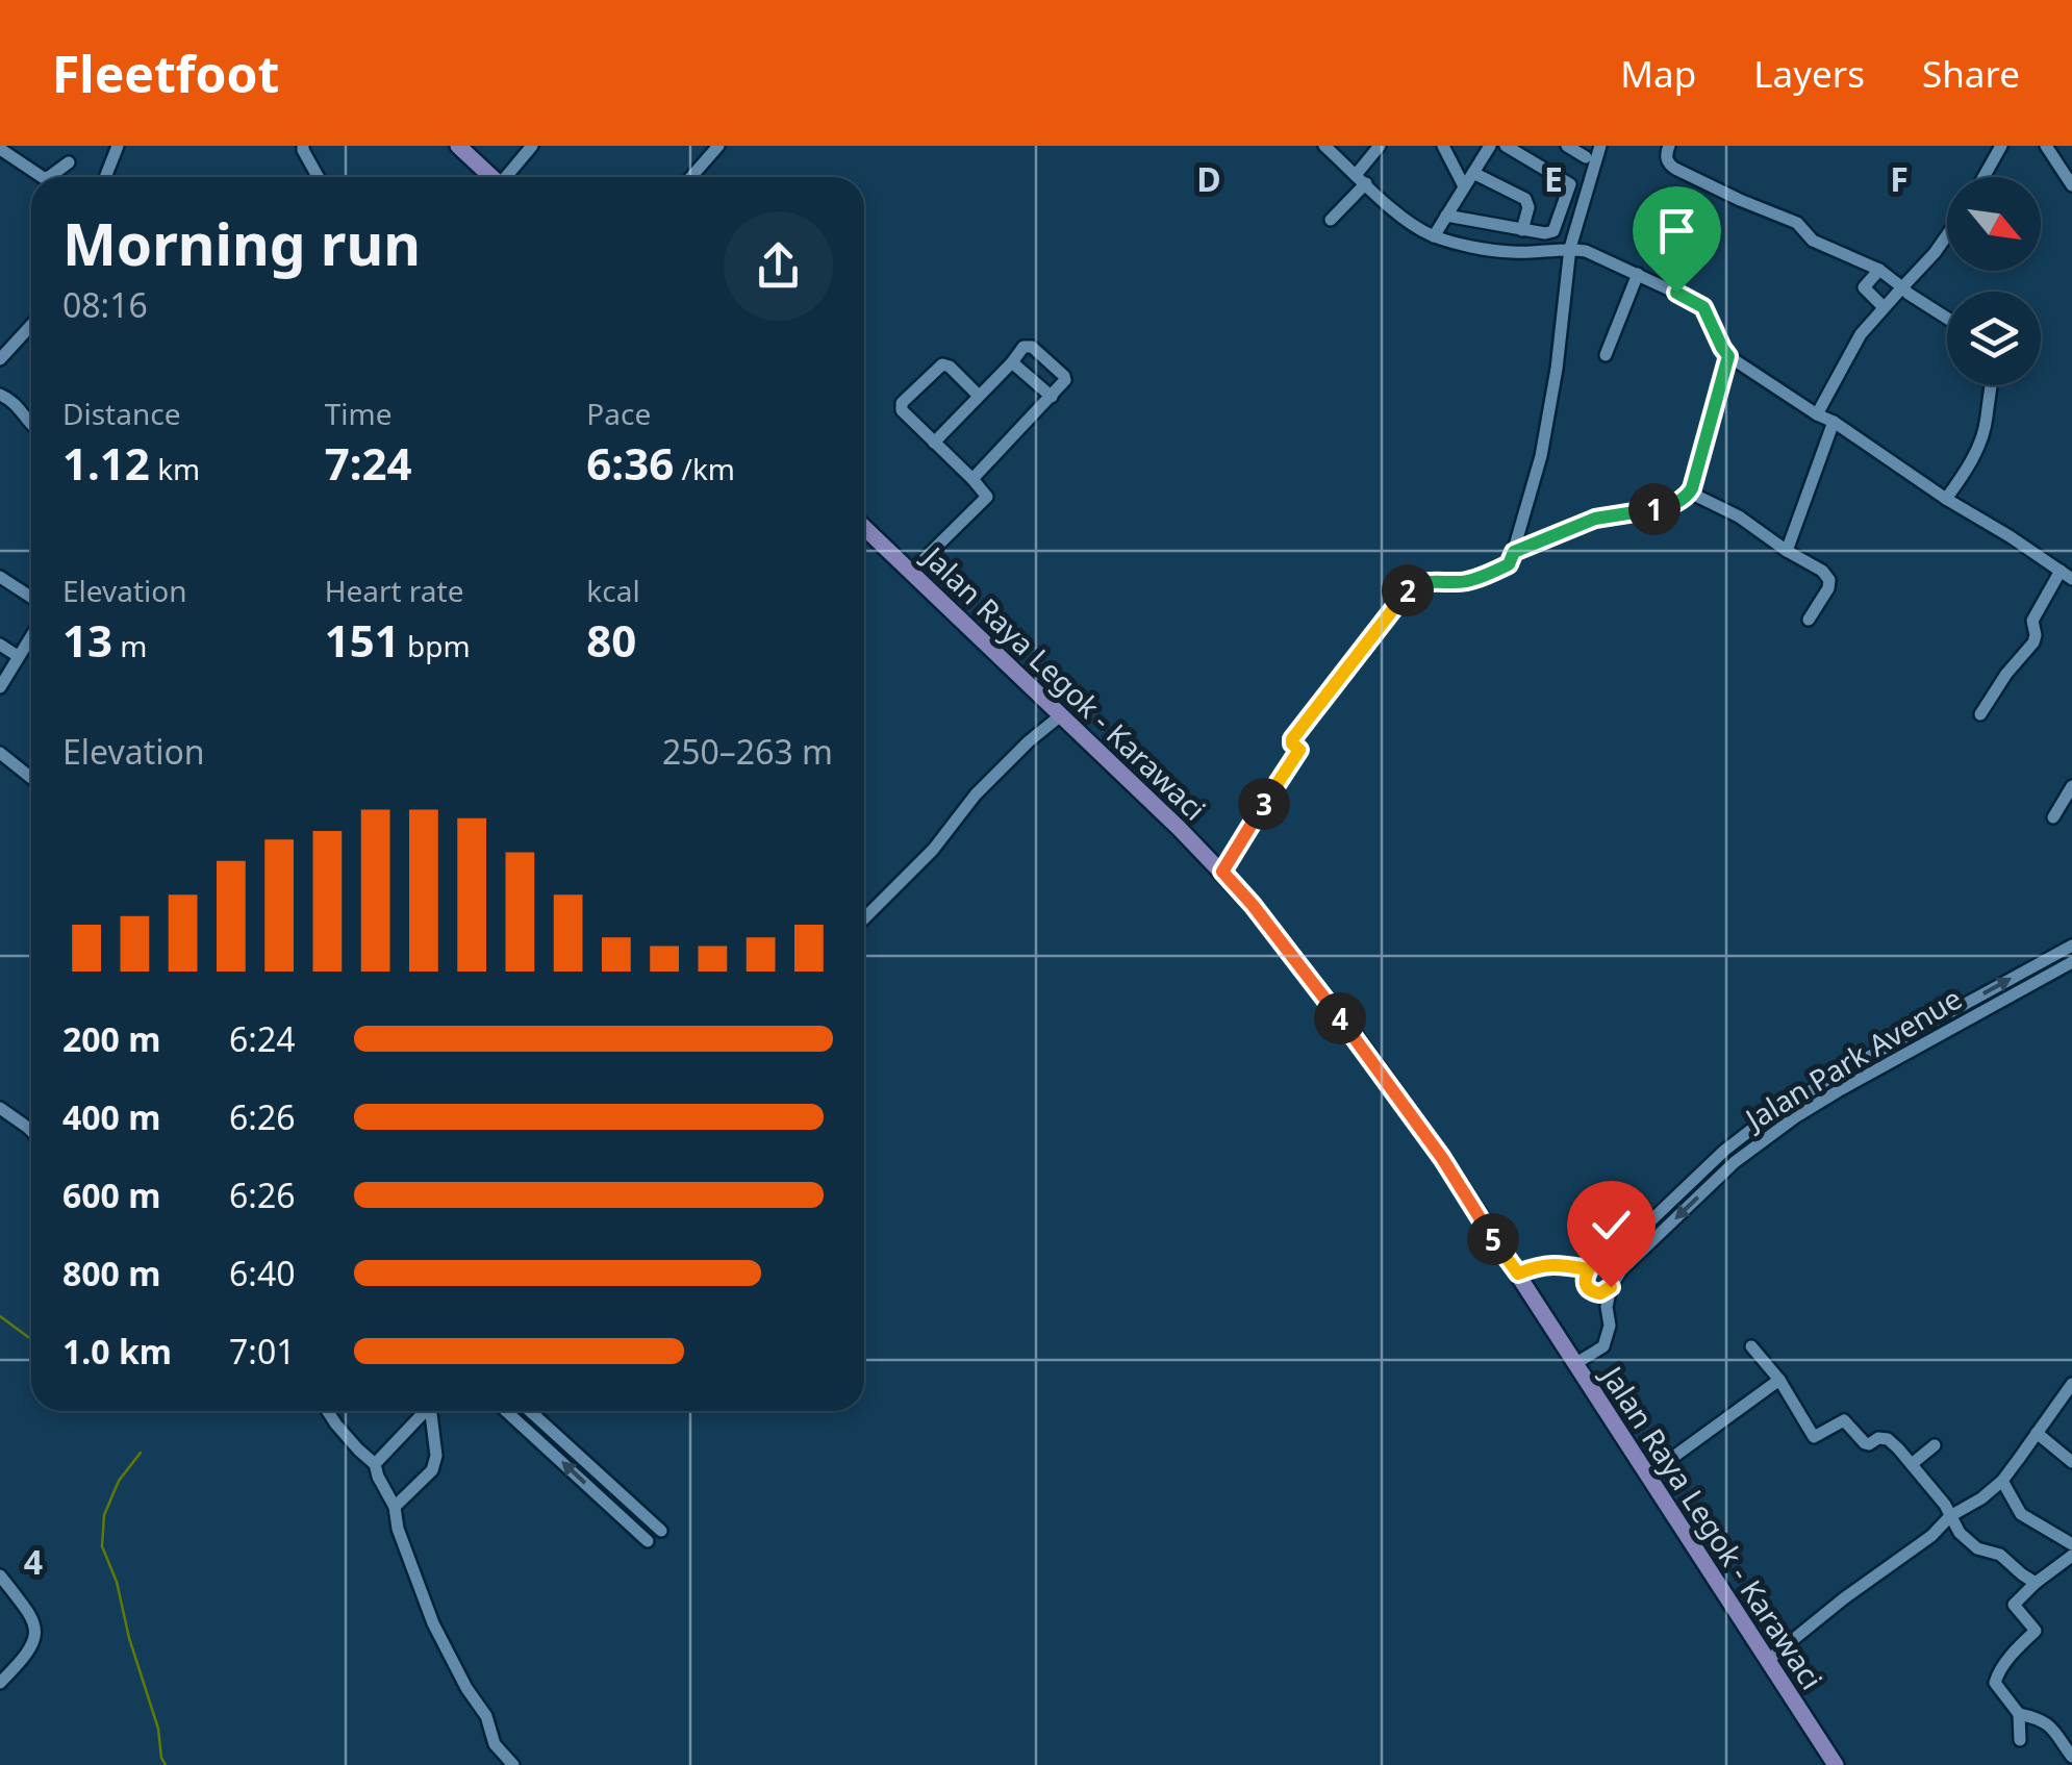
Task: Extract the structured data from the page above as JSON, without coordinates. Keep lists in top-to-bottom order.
{
  "streets": {
    "main road": ["Jalan Raya Legok - Karawaci"],
    "street": ["Jalan Park Avenue"]
  },
  "north": "bottom right",
  "page": {
    "header": "Fleetfoot",
    "nav": ["Map", "Layers", "Share"],
    "heading": ["Morning run", "08:16"],
    "stats": [
      ["Distance", "1.12 km"],
      ["Time", "7:24"],
      ["Pace", "6:36 /km"],
      ["Elevation", "13 m"],
      ["Heart rate", "151 bpm"],
      ["kcal", "80"]
    ],
    "pins": [
      "1",
      "2",
      "3",
      "4",
      "5"
    ],
    "chart": ["Elevation", "250–263 m"],
    "list": [
      {
        "name": "200 m",
        "note": "6:24"
      },
      {
        "name": "400 m",
        "note": "6:26"
      },
      {
        "name": "600 m",
        "note": "6:26"
      },
      {
        "name": "800 m",
        "note": "6:40"
      },
      {
        "name": "1.0 km",
        "note": "7:01"
      }
    ]
  },
  "grid": {
    "columns": ["D", "E", "F"],
    "rows": ["4"]
  }
}
